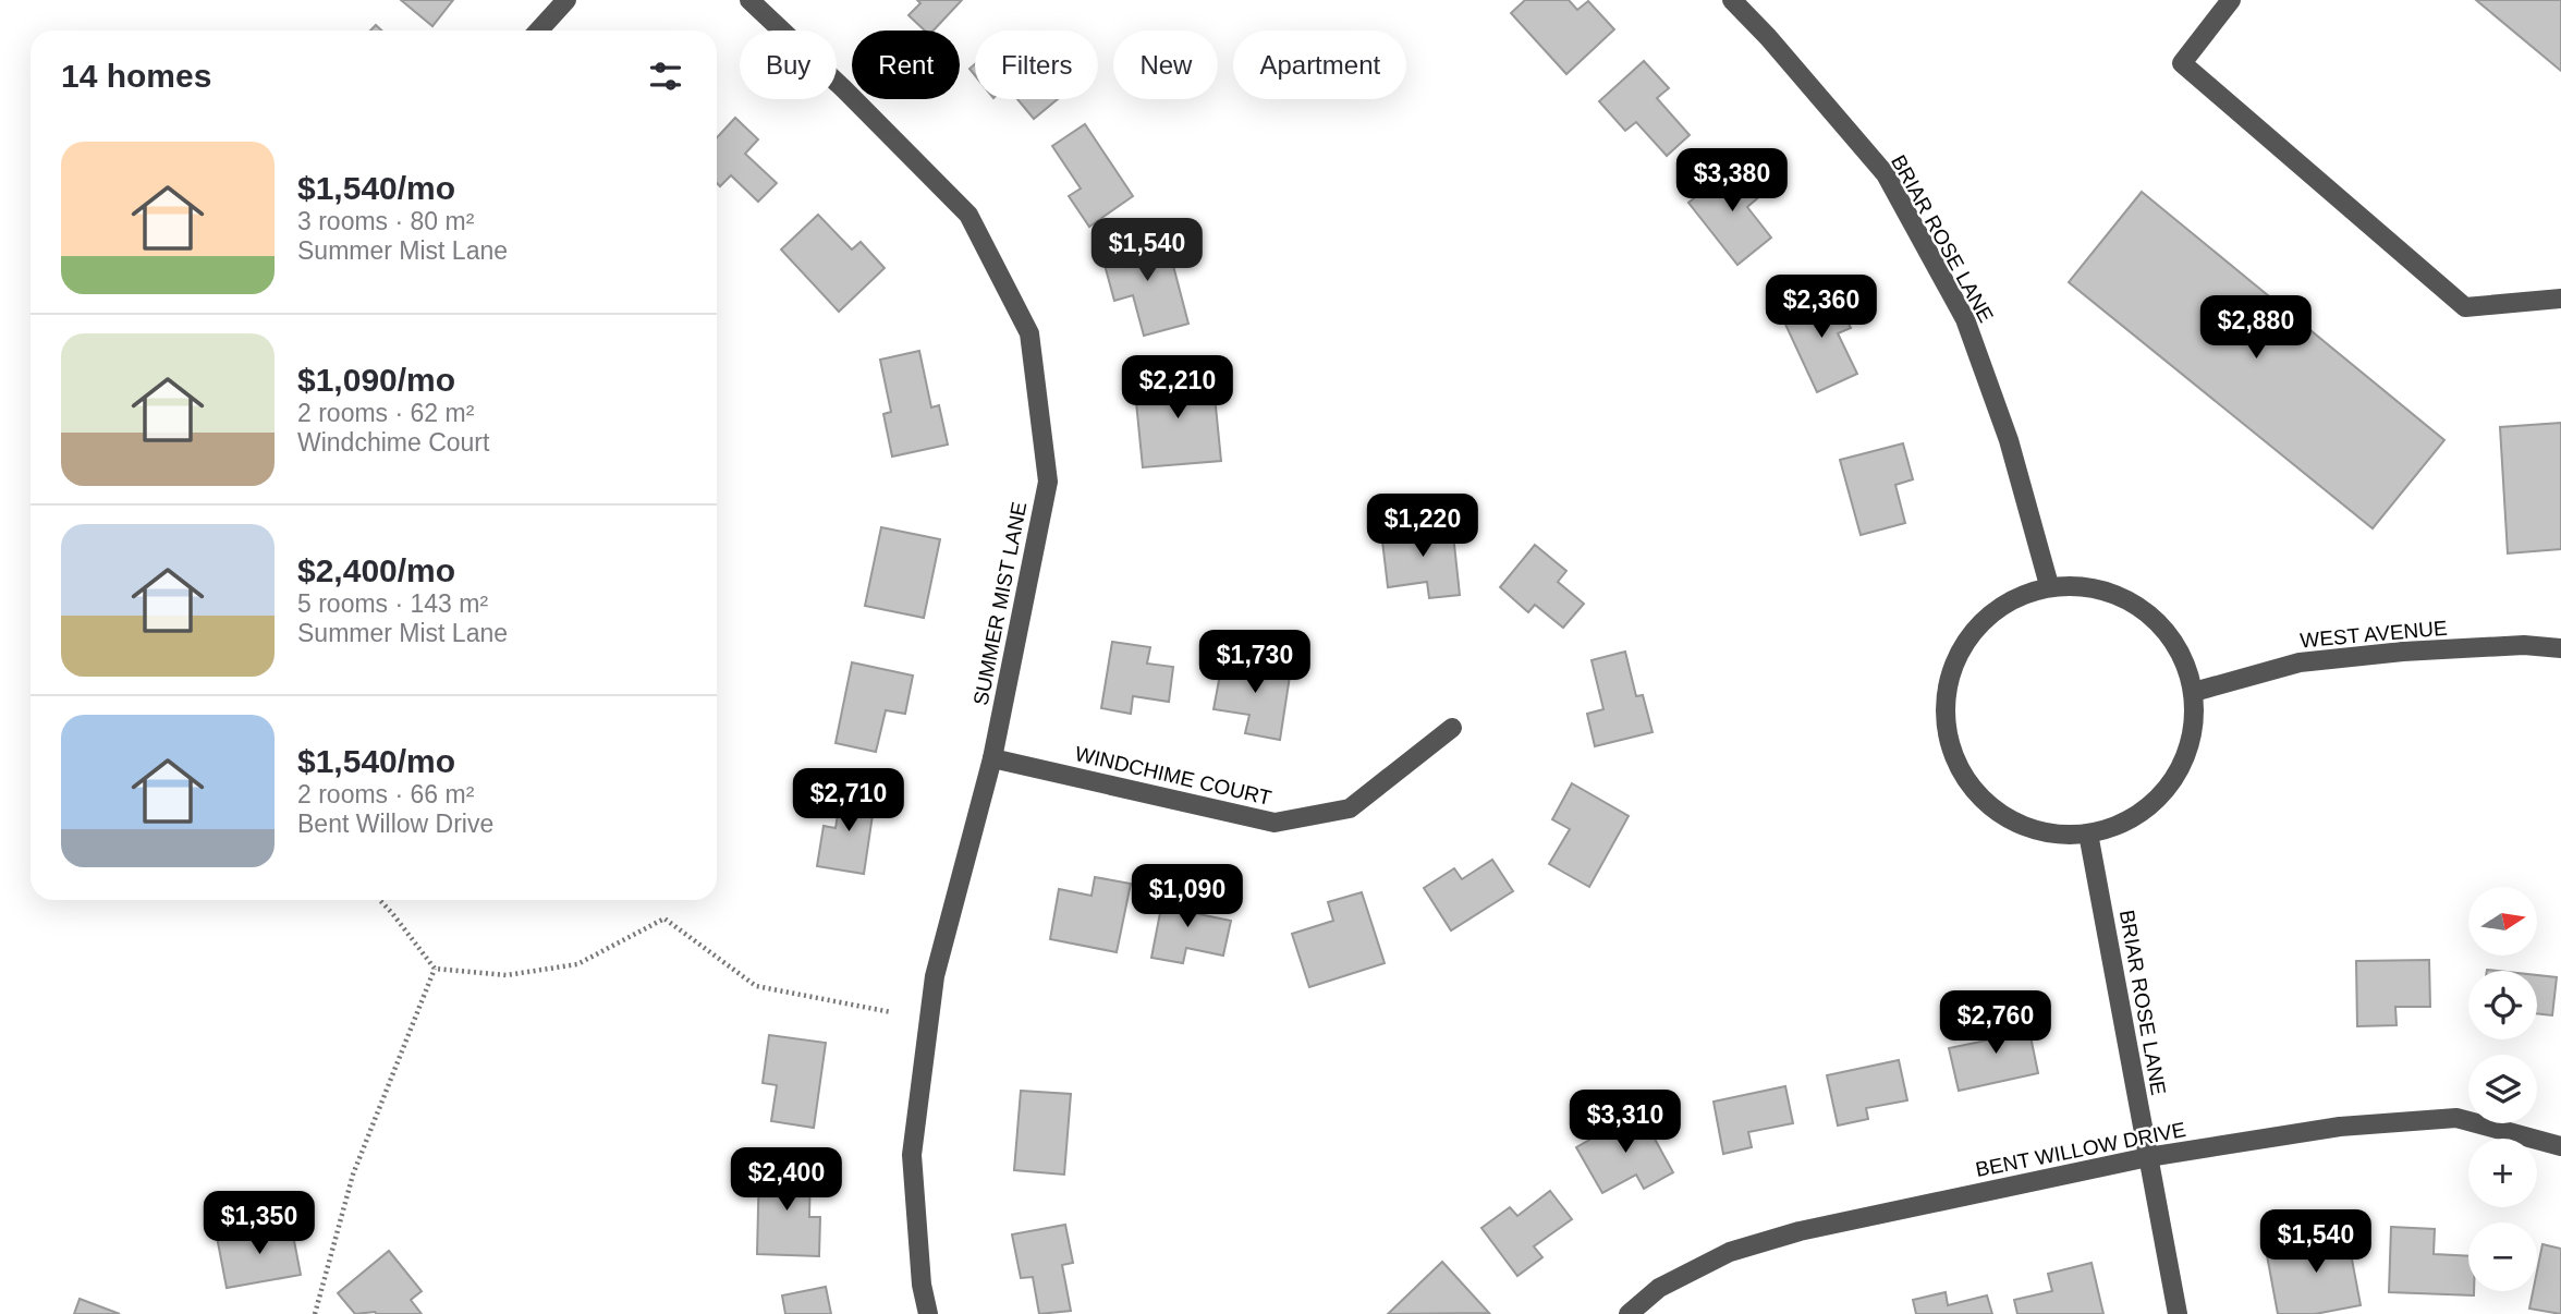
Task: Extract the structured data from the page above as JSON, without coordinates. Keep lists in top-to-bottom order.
{
  "streets": {
    "street": [
      "BRIAR ROSE LANE",
      "SUMMER MIST LANE",
      "WEST AVENUE",
      "WINDCHIME COURT",
      "BENT WILLOW DRIVE"
    ]
  },
  "crossings": [
    ["BRIAR ROSE LANE", "WEST AVENUE"],
    ["BRIAR ROSE LANE", "BENT WILLOW DRIVE"],
    ["SUMMER MIST LANE", "WINDCHIME COURT"]
  ],
  "north": "right",
  "page": {
    "chip": [
      "Buy",
      "Rent",
      "Filters",
      "New",
      "Apartment"
    ],
    "heading": "14 homes",
    "list": [
      {
        "name": "$1,540/mo",
        "note": "3 rooms · 80 m² · Summer Mist Lane"
      },
      {
        "name": "$1,090/mo",
        "note": "2 rooms · 62 m² · Windchime Court"
      },
      {
        "name": "$2,400/mo",
        "note": "5 rooms · 143 m² · Summer Mist Lane"
      },
      {
        "name": "$1,540/mo",
        "note": "2 rooms · 66 m² · Bent Willow Drive"
      }
    ],
    "price": [
      "$3,380",
      "$1,540",
      "$2,360",
      "$2,880",
      "$2,210",
      "$1,220",
      "$1,730",
      "$2,710",
      "$1,090",
      "$2,760",
      "$3,310",
      "$2,400",
      "$1,350",
      "$1,540"
    ],
    "map_buttons": ["+", "−"]
  }
}
